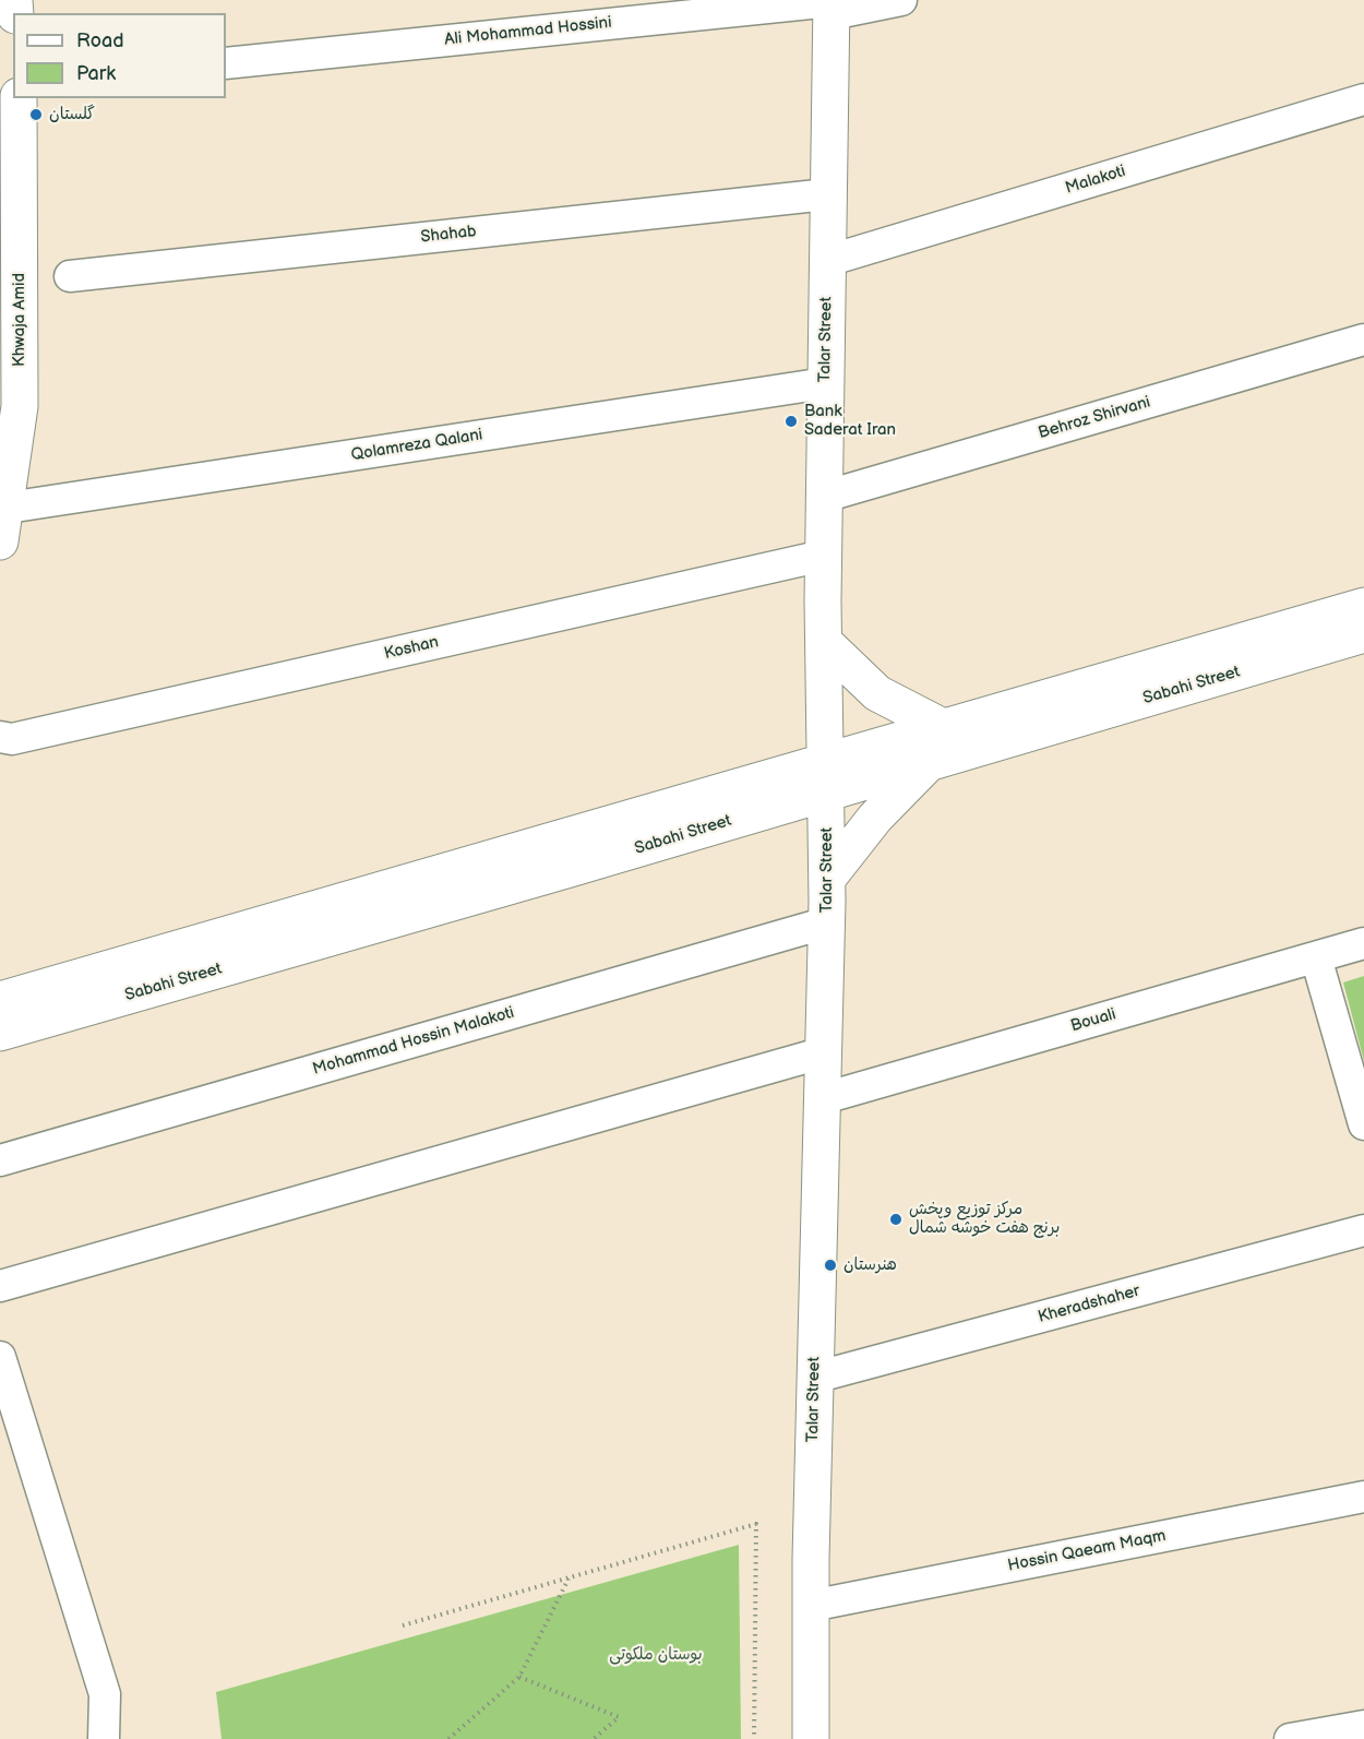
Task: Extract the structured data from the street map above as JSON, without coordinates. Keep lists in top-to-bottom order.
{
  "streets": {
    "street": [
      "Ali Mohammad Hossini",
      "Malakoti",
      "Shahab",
      "Khwaja Amid",
      "Talar Street",
      "Behroz Shirvani",
      "Qolamreza Qalani",
      "Koshan",
      "Sabahi Street",
      "Bouali",
      "Mohammad Hossin Malakoti",
      "Kheradshaher",
      "Hossin Qaeam Maqm"
    ]
  },
  "crossings": [
    ["Ali Mohammad Hossini", "Talar Street"],
    ["Malakoti", "Talar Street"],
    ["Shahab", "Talar Street"],
    ["Khwaja Amid", "Qolamreza Qalani"],
    ["Talar Street", "Behroz Shirvani"],
    ["Talar Street", "Qolamreza Qalani"],
    ["Talar Street", "Koshan"],
    ["Talar Street", "Sabahi Street"],
    ["Talar Street", "Bouali"],
    ["Talar Street", "Mohammad Hossin Malakoti"],
    ["Talar Street", "Kheradshaher"],
    ["Talar Street", "Hossin Qaeam Maqm"]
  ],
  "parks": ["بوستان ملکوتی"],
  "places": [
    "گلستان",
    "Bank Saderat Iran",
    "مرکز توزیع وپخش برنج هفت خوشه شمال",
    "هنرستان"
  ],
  "legend": ["Road", "Park"]
}
